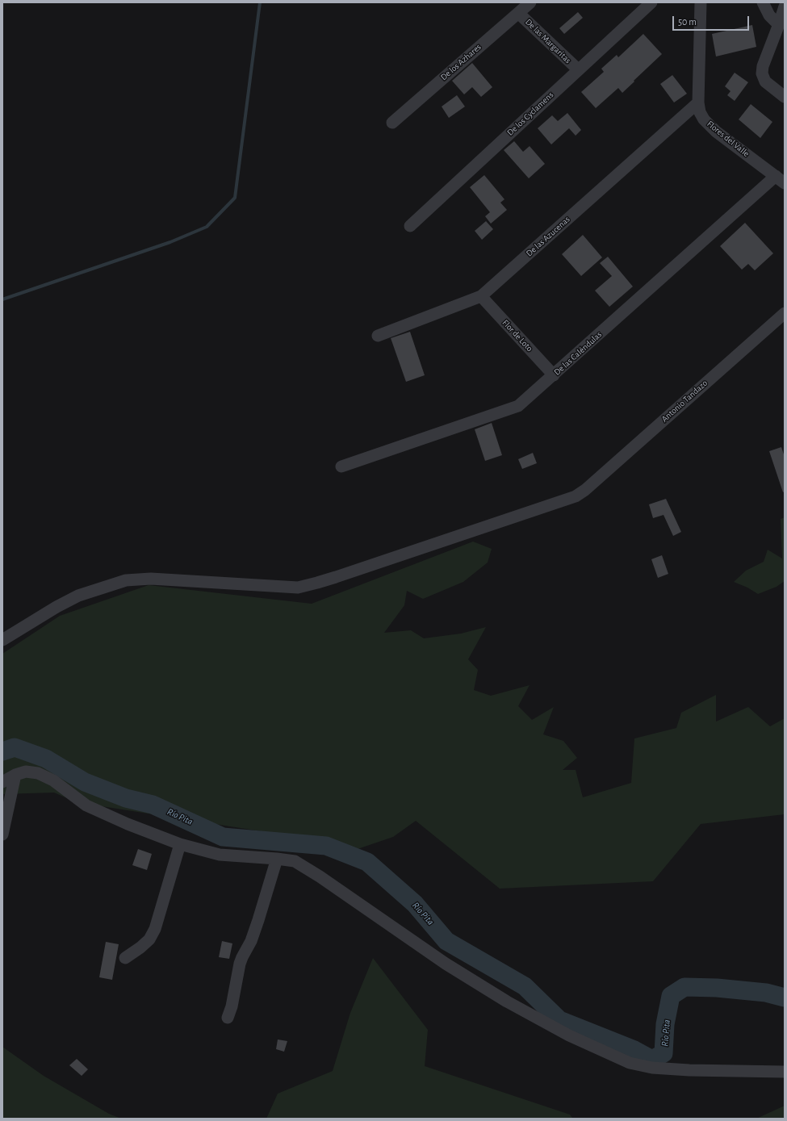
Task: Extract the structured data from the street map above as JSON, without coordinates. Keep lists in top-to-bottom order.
{
  "streets": {
    "street": [
      "De las Margaritas",
      "De los Azhares",
      "De los Cyclamens",
      "Flores del Valle",
      "De las Azucenas",
      "Flor de Loto",
      "De las Caléndulas",
      "Antonio Tandazo"
    ]
  },
  "crossings": [
    ["De las Margaritas", "De los Azhares"],
    ["De las Margaritas", "De los Cyclamens"],
    ["Flores del Valle", "De las Azucenas"],
    ["Flores del Valle", "De las Caléndulas"],
    ["De las Azucenas", "Flor de Loto"],
    ["Flor de Loto", "De las Caléndulas"]
  ],
  "water": ["Río Pita"],
  "scale_bar": "50 m"
}
